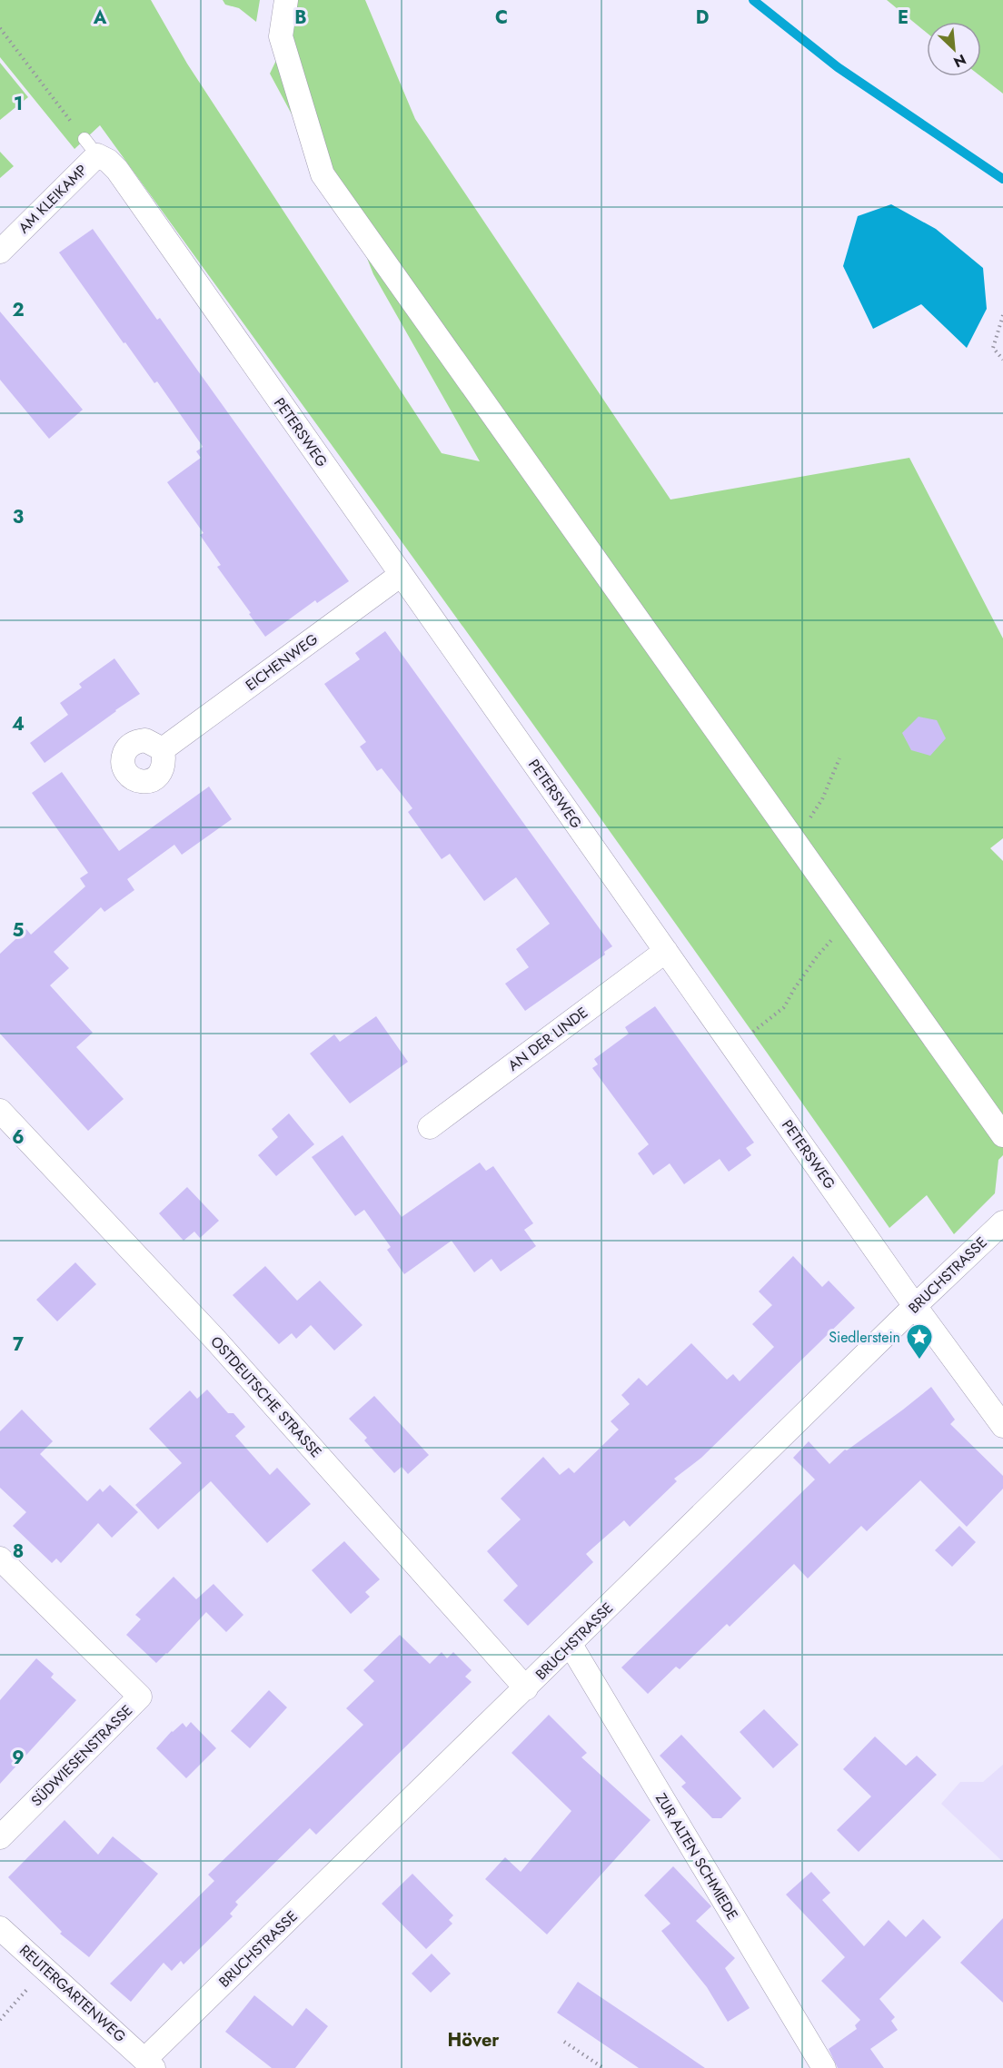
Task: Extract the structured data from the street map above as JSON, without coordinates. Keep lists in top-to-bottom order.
{
  "streets": {
    "street": [
      "AM KLEIKAMP",
      "PETERSWEG",
      "EICHENWEG",
      "AN DER LINDE",
      "BRUCHSTRASSE",
      "OSTDEUTSCHE STRASSE",
      "SÜDWIESENSTRASSE",
      "ZUR ALTEN SCHMIEDE",
      "REUTERGARTENWEG"
    ]
  },
  "crossings": [
    ["AM KLEIKAMP", "PETERSWEG"],
    ["PETERSWEG", "EICHENWEG"],
    ["PETERSWEG", "AN DER LINDE"],
    ["PETERSWEG", "BRUCHSTRASSE"],
    ["BRUCHSTRASSE", "OSTDEUTSCHE STRASSE"],
    ["BRUCHSTRASSE", "ZUR ALTEN SCHMIEDE"],
    ["BRUCHSTRASSE", "REUTERGARTENWEG"]
  ],
  "districts": ["Höver"],
  "places": {
    "place": ["Siedlerstein"]
  },
  "north": "bottom right",
  "grid": {
    "columns": [
      "A",
      "B",
      "C",
      "D",
      "E"
    ],
    "rows": [
      "1",
      "2",
      "3",
      "4",
      "5",
      "6",
      "7",
      "8",
      "9"
    ]
  }
}
